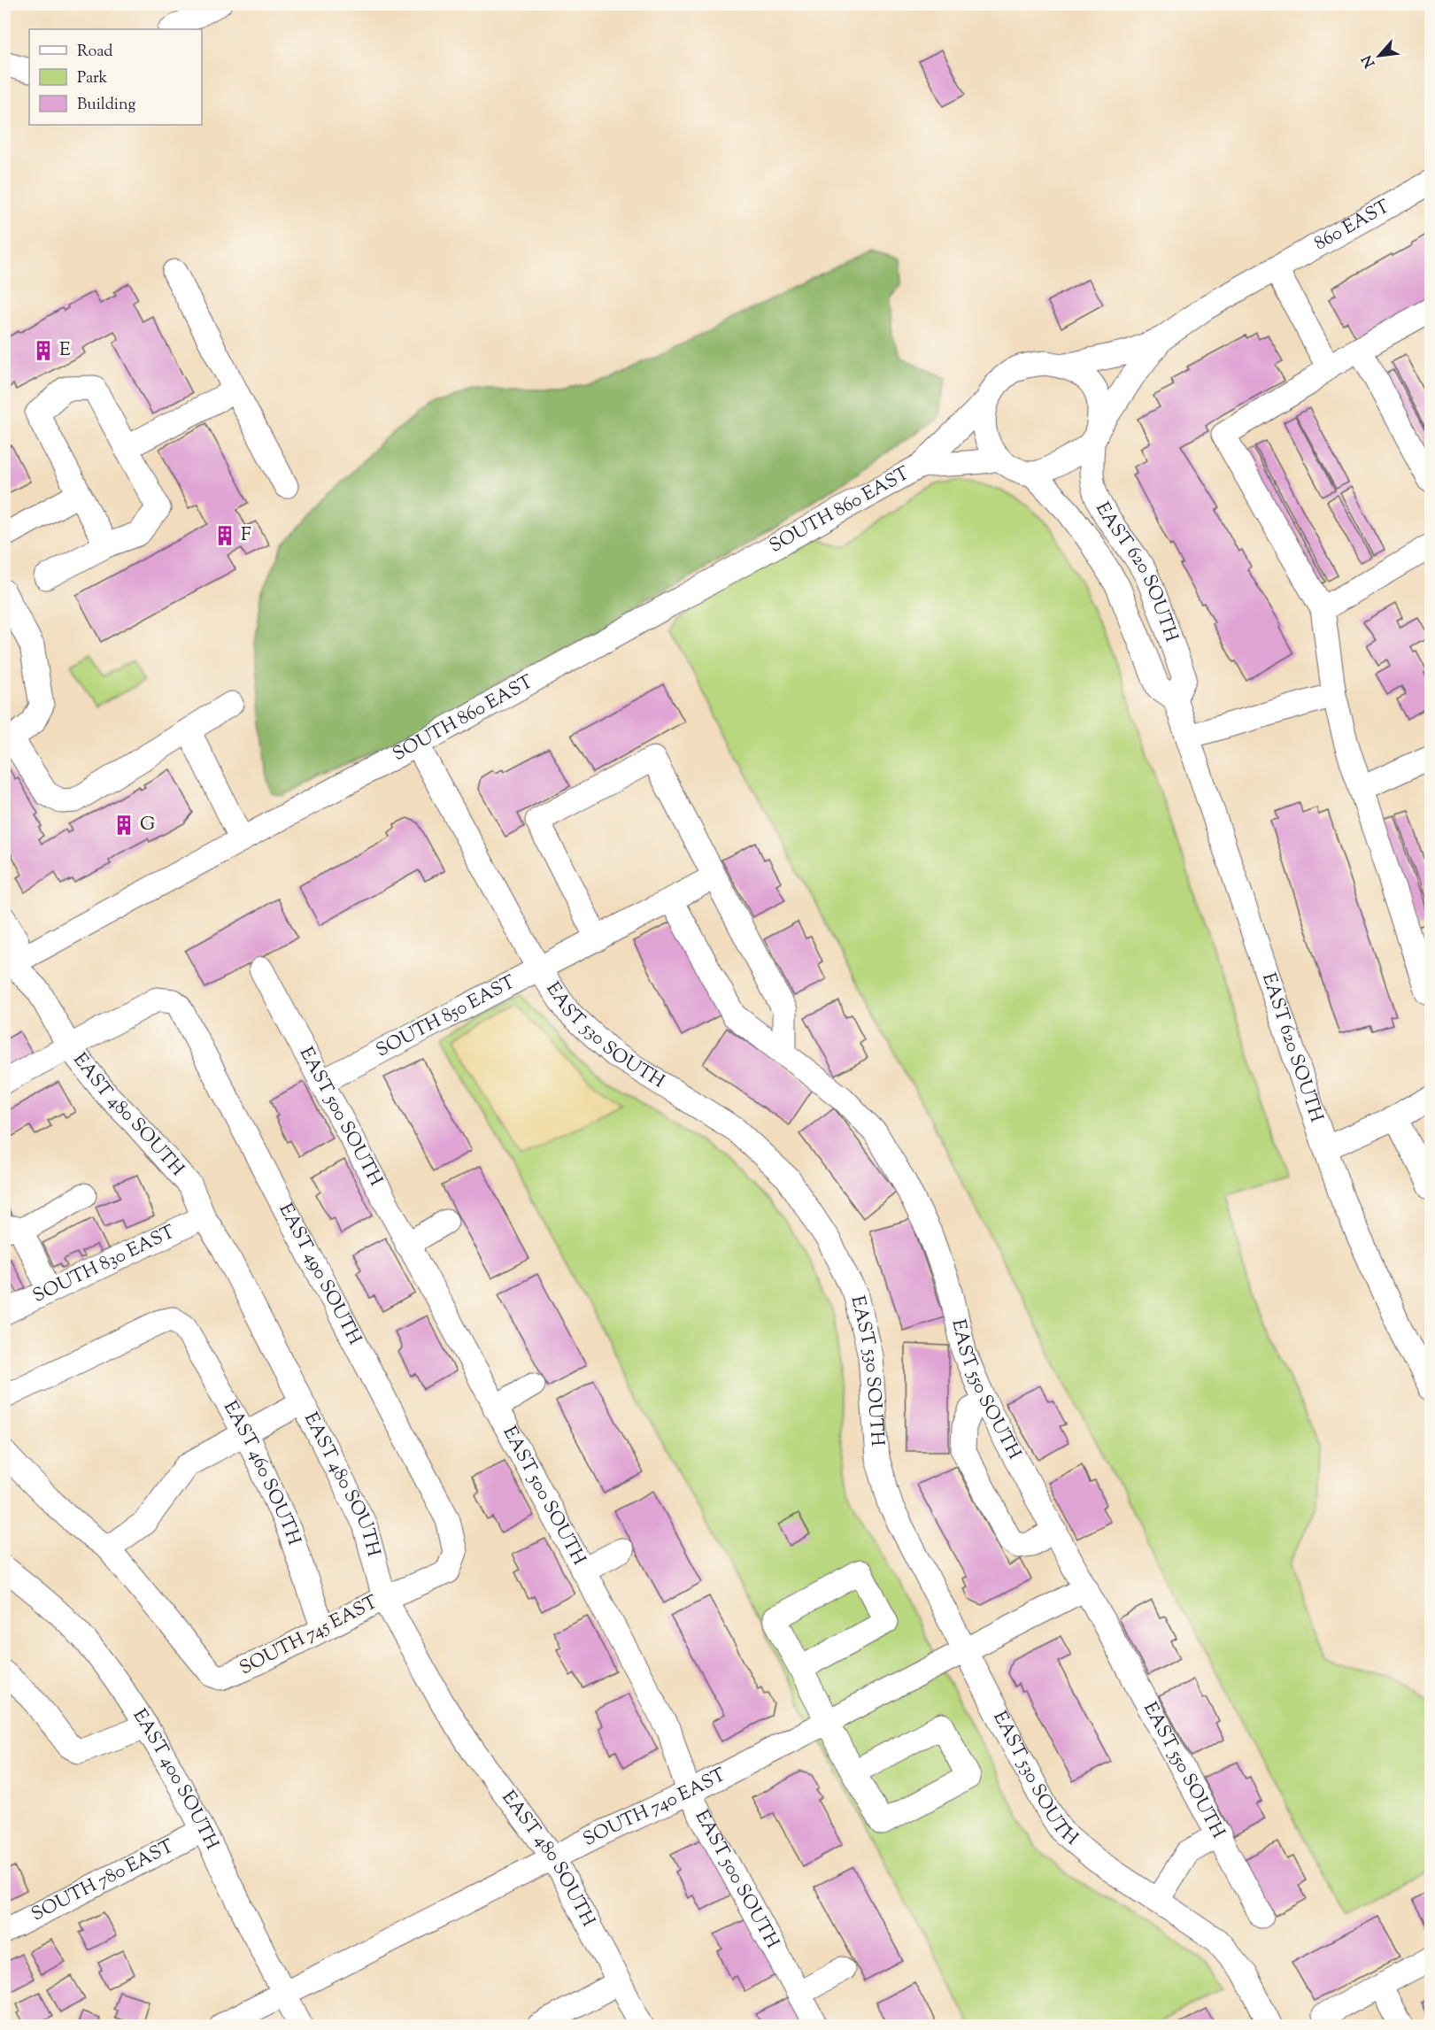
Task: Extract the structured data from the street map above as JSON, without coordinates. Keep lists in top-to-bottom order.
{
  "streets": {
    "street": [
      "860 EAST",
      "SOUTH 860 EAST",
      "EAST 620 SOUTH",
      "SOUTH 850 EAST",
      "EAST 530 SOUTH",
      "EAST 480 SOUTH",
      "EAST 500 SOUTH",
      "SOUTH 830 EAST",
      "EAST 490 SOUTH",
      "EAST 550 SOUTH",
      "EAST 460 SOUTH",
      "SOUTH 745 EAST",
      "EAST 400 SOUTH",
      "SOUTH 740 EAST",
      "SOUTH 780 EAST"
    ]
  },
  "crossings": [
    ["SOUTH 860 EAST", "EAST 620 SOUTH"],
    ["SOUTH 860 EAST", "EAST 530 SOUTH"],
    ["SOUTH 860 EAST", "EAST 480 SOUTH"],
    ["SOUTH 850 EAST", "EAST 530 SOUTH"],
    ["SOUTH 850 EAST", "EAST 500 SOUTH"],
    ["SOUTH 850 EAST", "EAST 550 SOUTH"],
    ["EAST 530 SOUTH", "SOUTH 740 EAST"],
    ["EAST 480 SOUTH", "SOUTH 830 EAST"],
    ["EAST 480 SOUTH", "EAST 490 SOUTH"],
    ["EAST 480 SOUTH", "SOUTH 745 EAST"],
    ["EAST 480 SOUTH", "SOUTH 740 EAST"],
    ["EAST 500 SOUTH", "SOUTH 740 EAST"],
    ["EAST 490 SOUTH", "SOUTH 745 EAST"],
    ["EAST 550 SOUTH", "SOUTH 740 EAST"],
    ["EAST 460 SOUTH", "SOUTH 745 EAST"],
    ["EAST 400 SOUTH", "SOUTH 740 EAST"],
    ["EAST 400 SOUTH", "SOUTH 780 EAST"]
  ],
  "places": {
    "building": ["E", "F", "G"]
  },
  "legend": ["Road", "Park", "Building"],
  "north": "bottom left"
}
